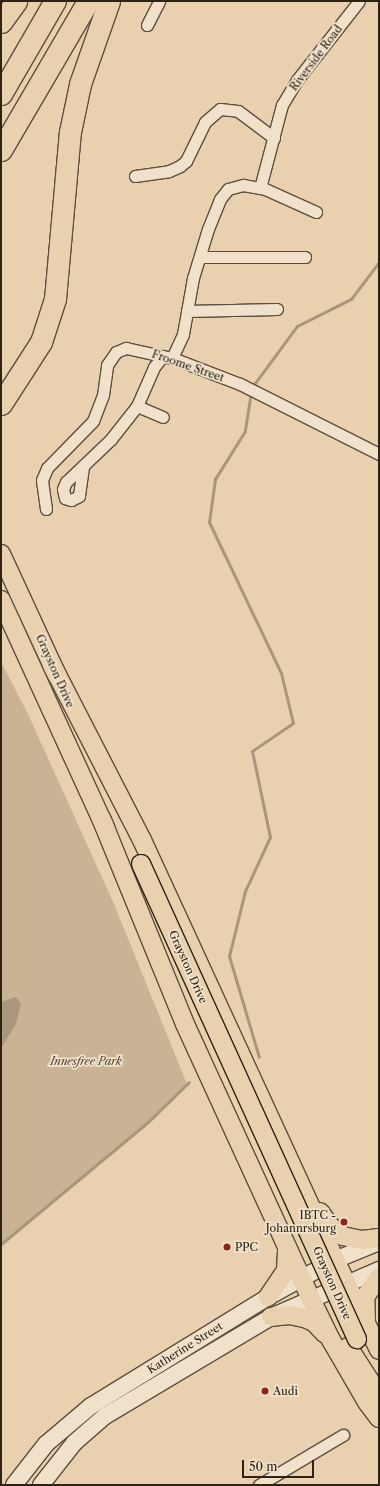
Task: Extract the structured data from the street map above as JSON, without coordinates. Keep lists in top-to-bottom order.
{
  "streets": {
    "main road": ["Grayston Drive", "Katherine Street"],
    "street": ["Riverside Road", "Froome Street"]
  },
  "parks": ["Innesfree Park"],
  "places": ["IBTC - Johannrsburg", "PPC", "Audi"],
  "scale_bar": "50 m"
}
